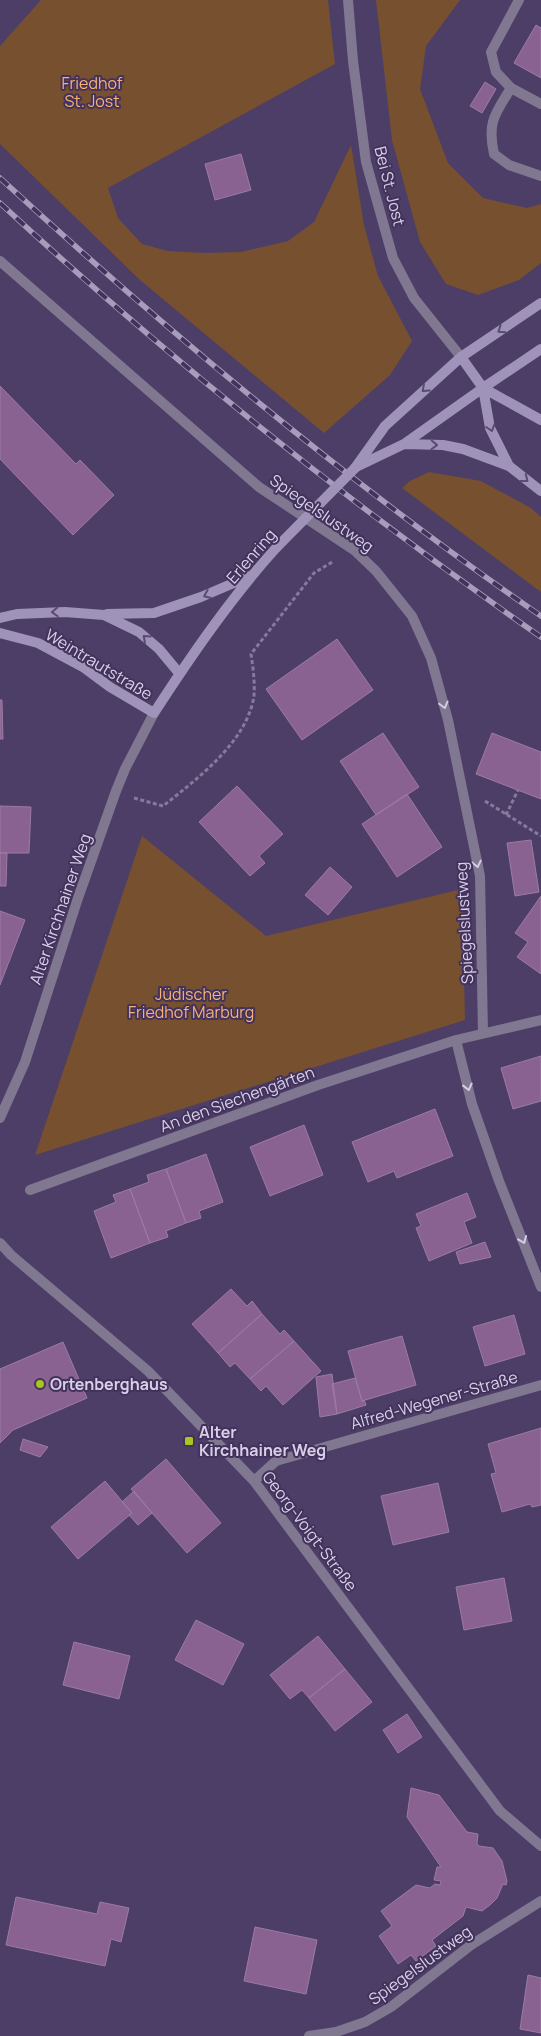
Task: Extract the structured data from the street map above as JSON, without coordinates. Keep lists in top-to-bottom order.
{
  "streets": {
    "main road": ["Erlenring", "Weintrautstraße"],
    "street": [
      "Bei St. Jost",
      "Spiegelslustweg",
      "Alter Kirchhainer Weg",
      "An den Siechengärten",
      "Alfred-Wegener-Straße",
      "Georg-Voigt-Straße"
    ]
  },
  "crossings": [
    ["Bei St. Jost", "Erlenring"],
    ["Erlenring", "Weintrautstraße"],
    ["Erlenring", "Alter Kirchhainer Weg"],
    ["Weintrautstraße", "Alter Kirchhainer Weg"],
    ["Alfred-Wegener-Straße", "Georg-Voigt-Straße"]
  ],
  "one_way": ["Spiegelslustweg"],
  "parks": ["Friedhof St. Jost", "Jüdischer Friedhof Marburg"],
  "places": {
    "other": ["Ortenberghaus"],
    "transit": ["Alter Kirchhainer Weg"]
  }
}
